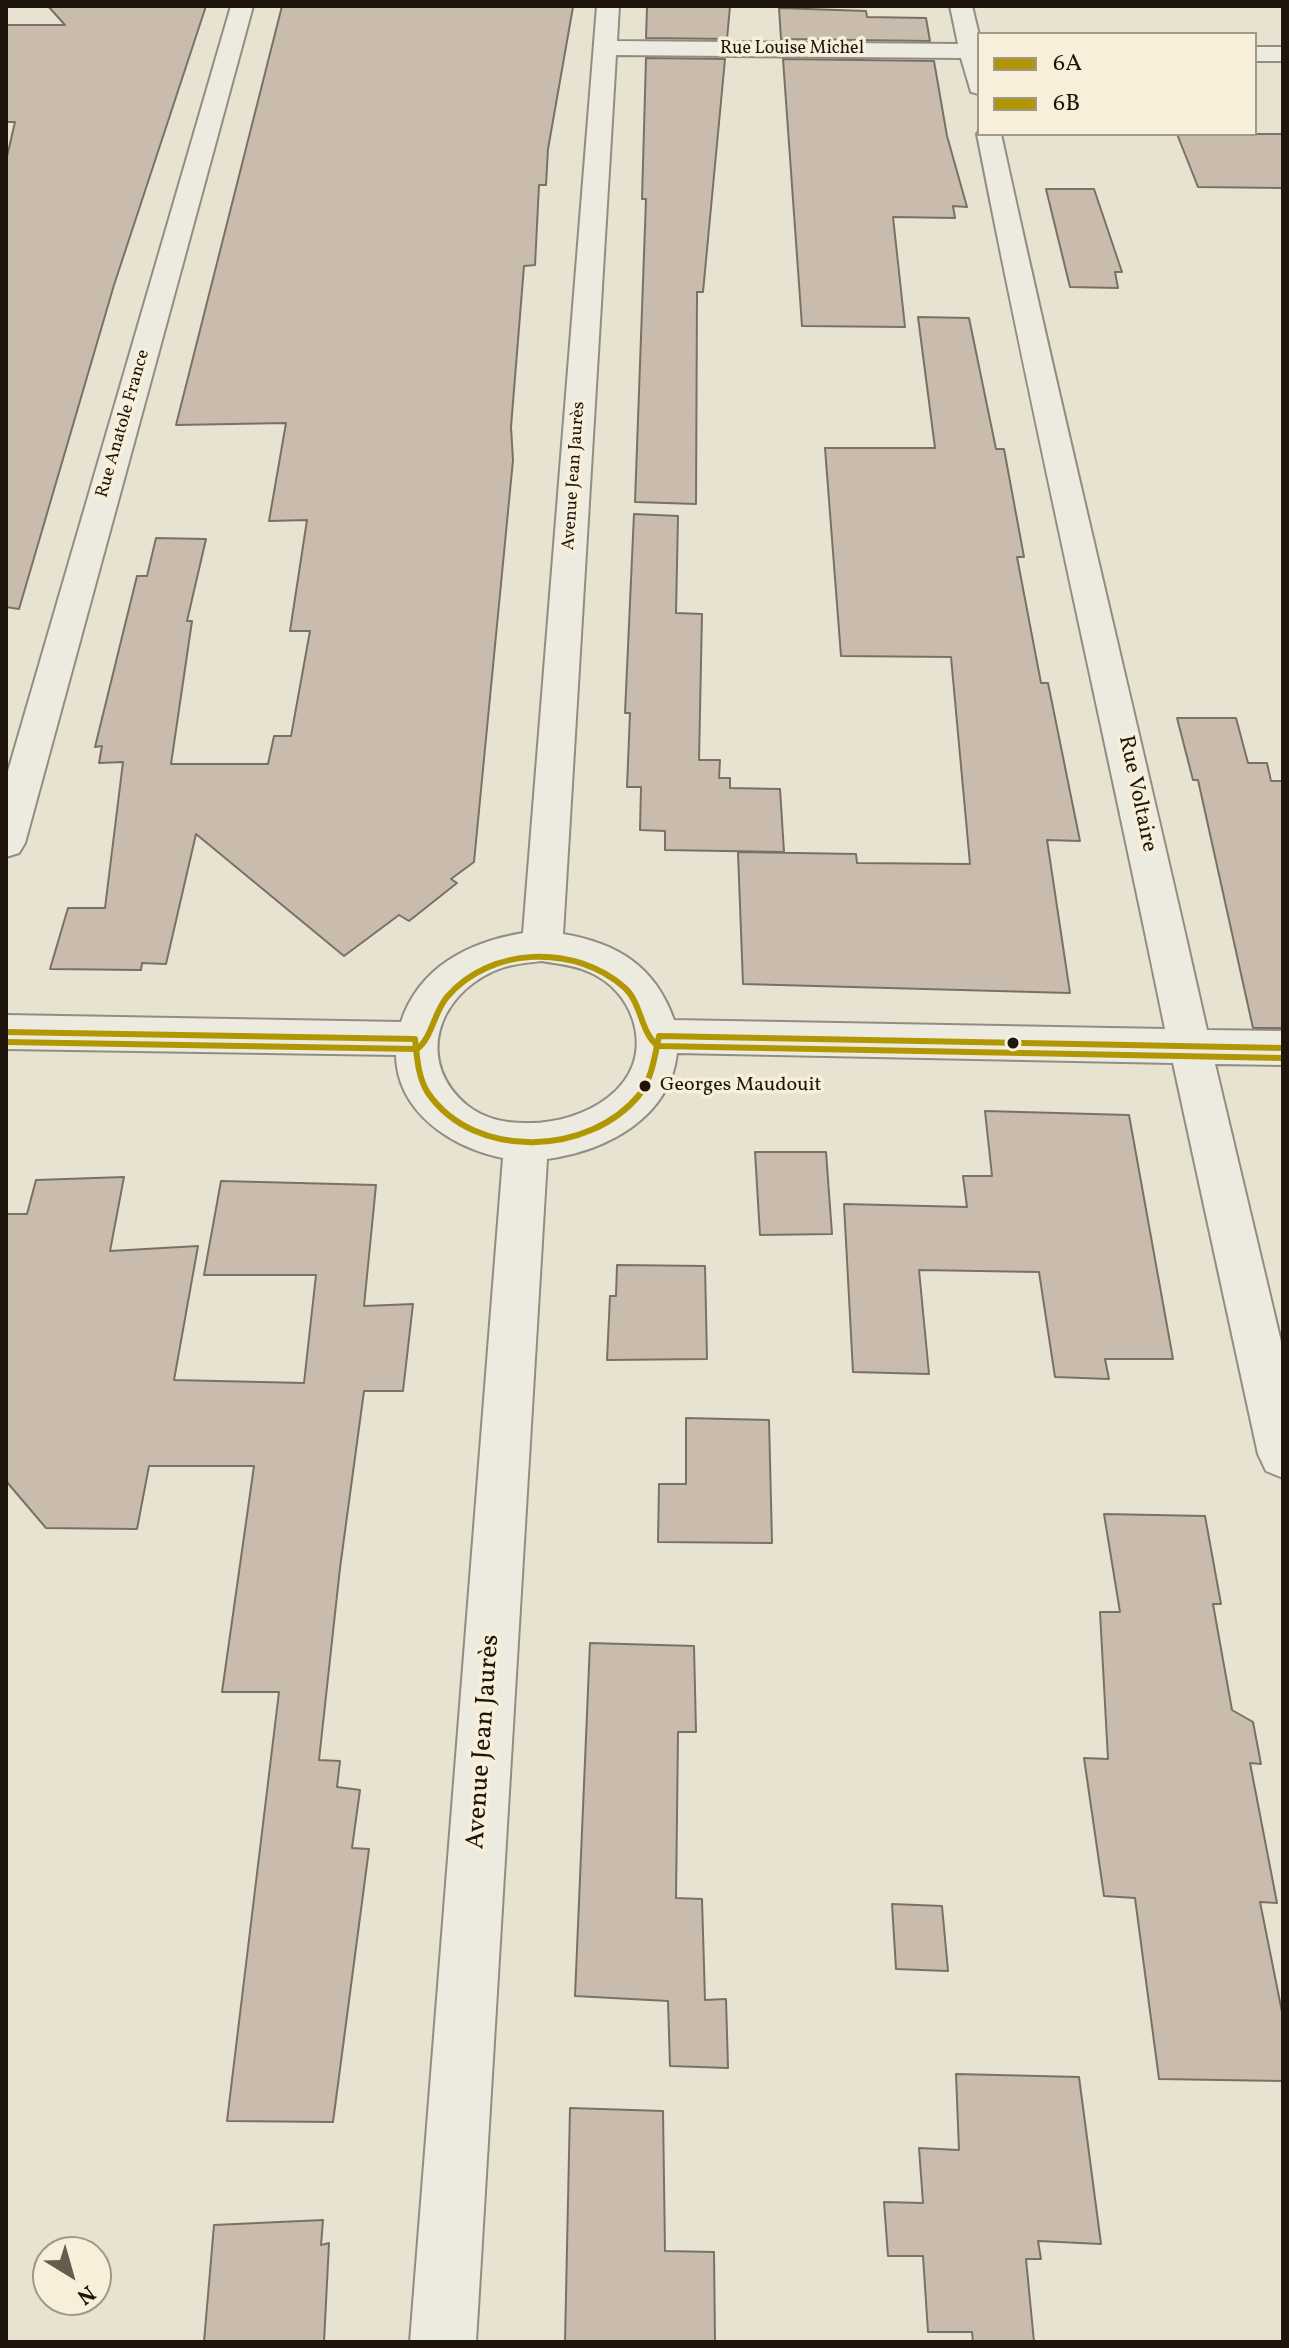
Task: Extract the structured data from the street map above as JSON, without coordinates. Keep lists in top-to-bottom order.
{
  "streets": {
    "street": [
      "Rue Louise Michel",
      "Rue Anatole France",
      "Avenue Jean Jaurès",
      "Rue Voltaire"
    ]
  },
  "crossings": [
    ["Rue Louise Michel", "Avenue Jean Jaurès"]
  ],
  "places": ["Georges Maudouit"],
  "lines": ["transit line 6B", "transit line 6A"],
  "legend": ["6A", "6B"],
  "north": "bottom right"
}
